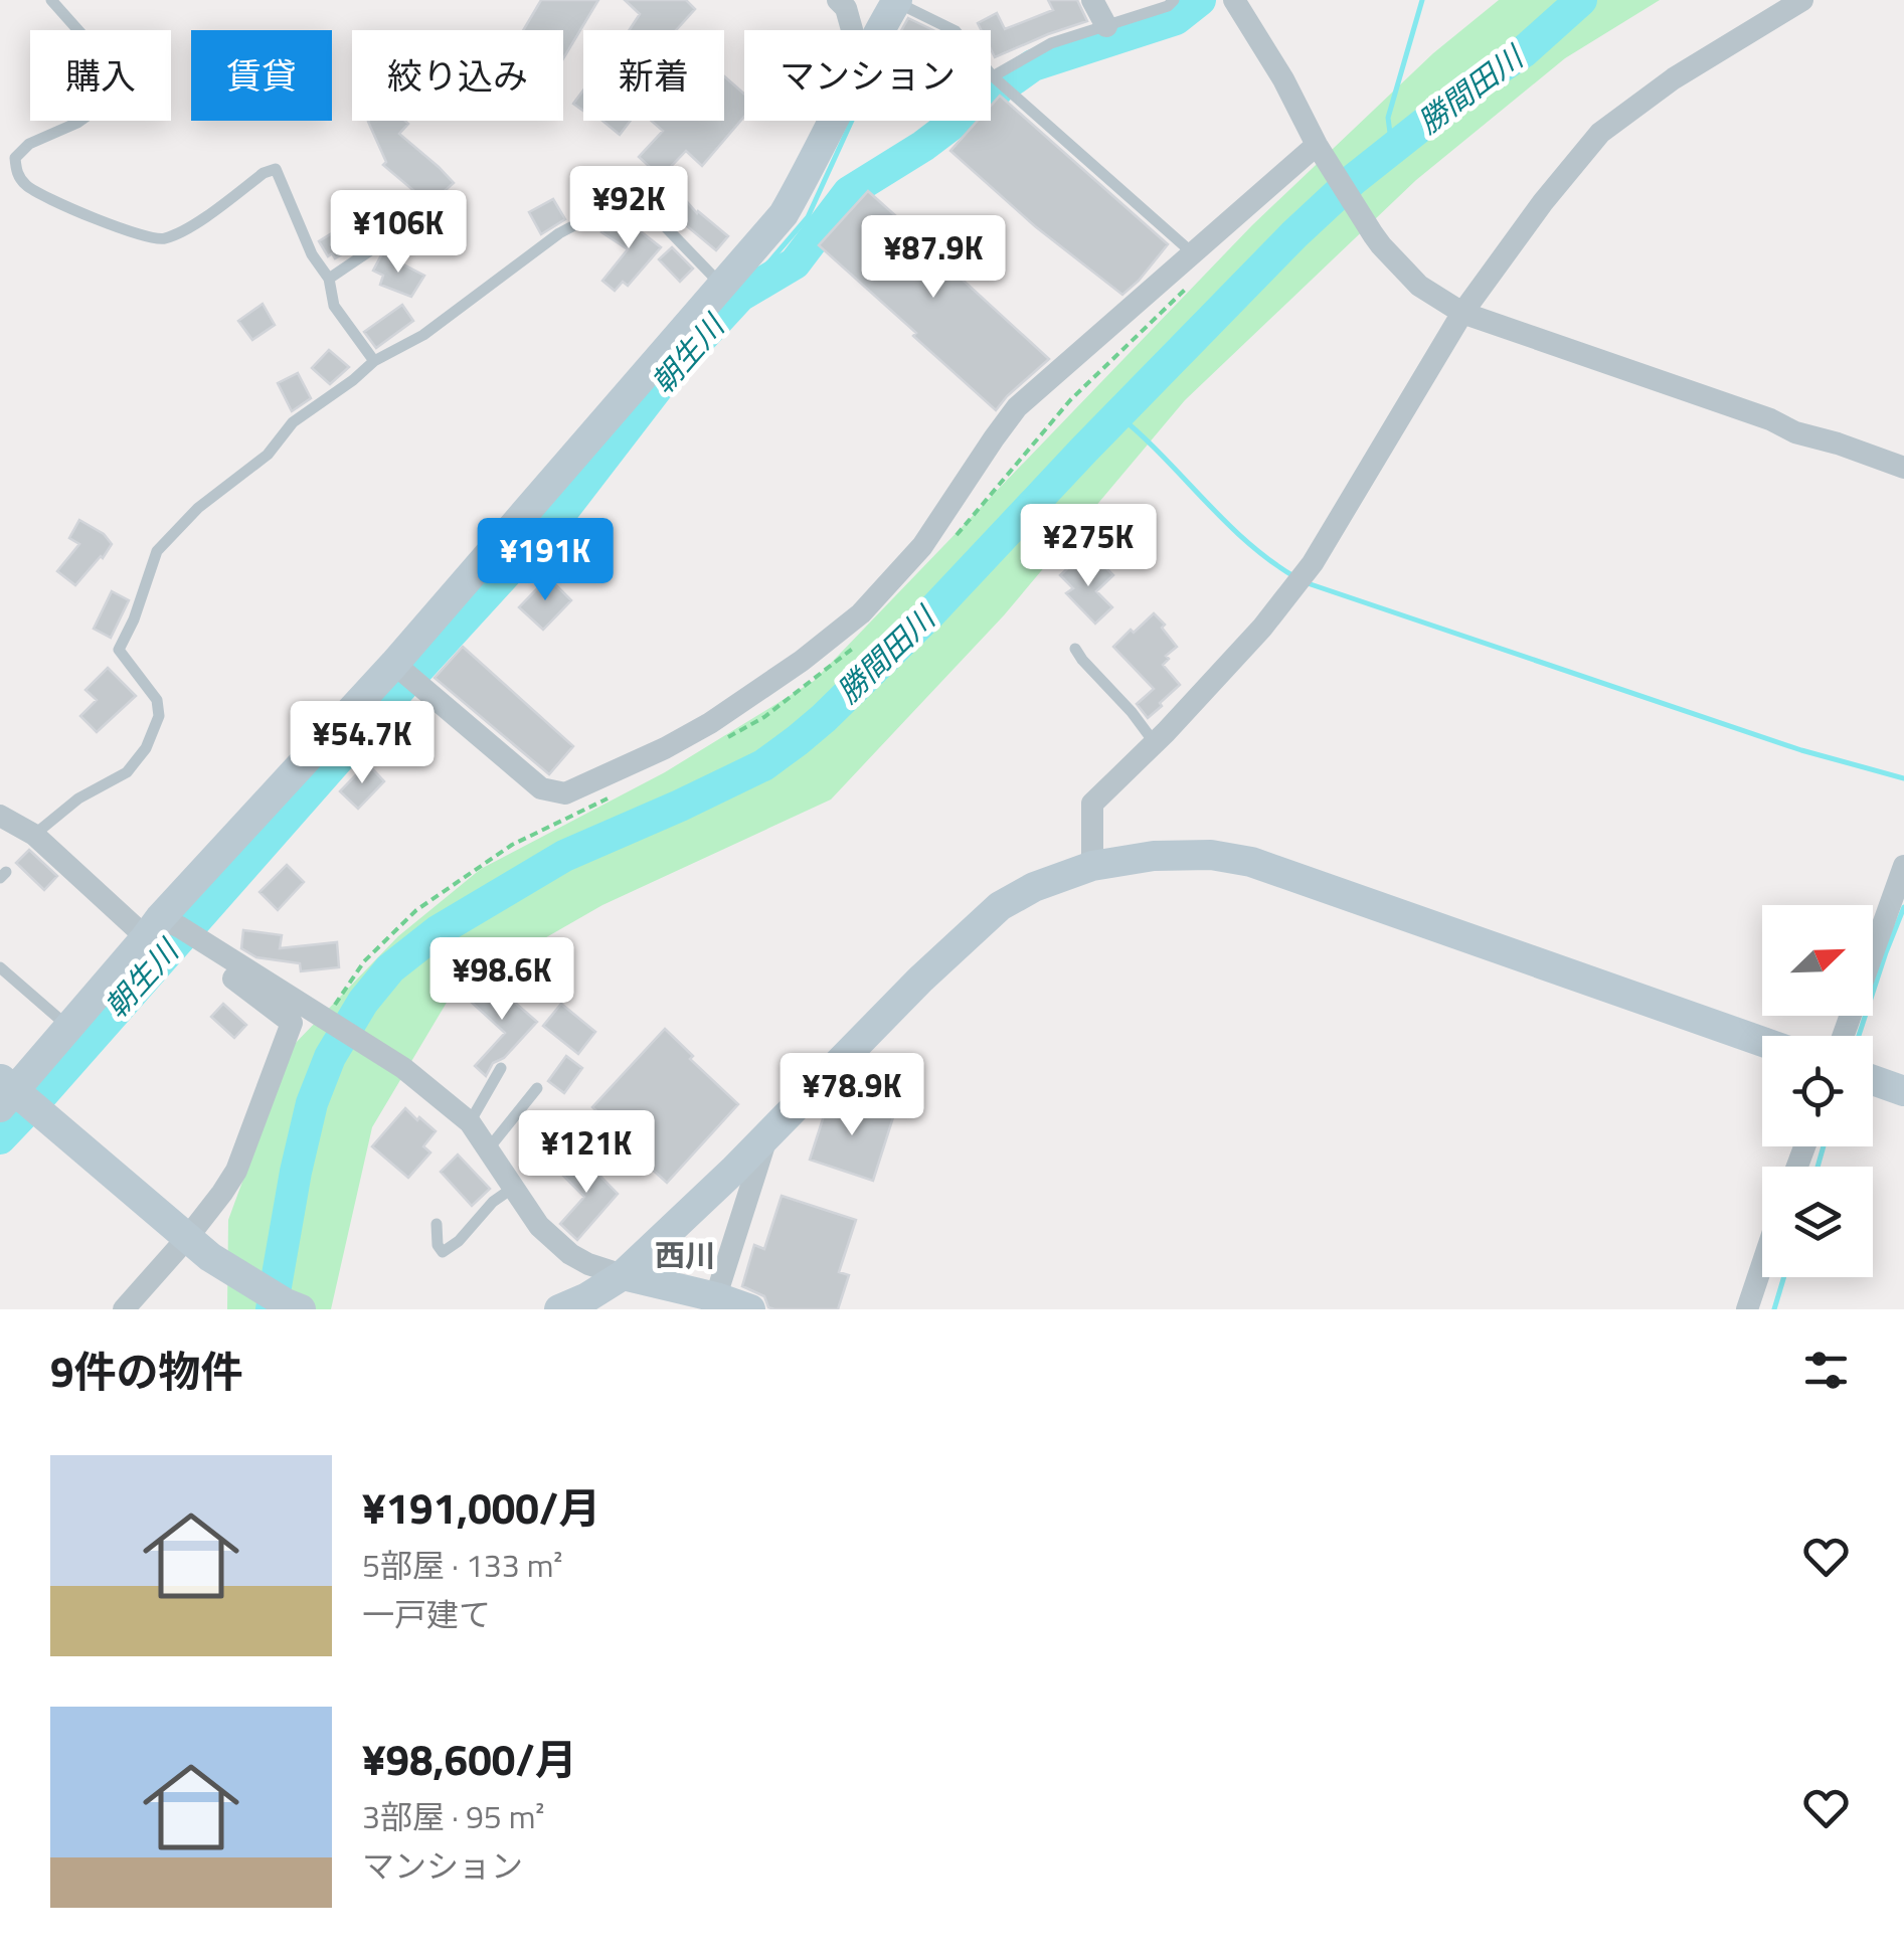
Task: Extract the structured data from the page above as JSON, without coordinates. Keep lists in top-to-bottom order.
{
  "districts": ["西川"],
  "water": ["勝間田川", "朝生川"],
  "north": "top right",
  "page": {
    "chip": [
      "購入",
      "賃貸",
      "絞り込み",
      "新着",
      "マンション"
    ],
    "price": [
      "¥92K",
      "¥106K",
      "¥87.9K",
      "¥275K",
      "¥191K",
      "¥54.7K",
      "¥98.6K",
      "¥78.9K",
      "¥121K"
    ],
    "heading": "9件の物件",
    "list": [
      {
        "name": "¥191,000/月",
        "note": "5部屋 · 133 m² · 一戸建て"
      },
      {
        "name": "¥98,600/月",
        "note": "3部屋 · 95 m² · マンション"
      }
    ]
  }
}
